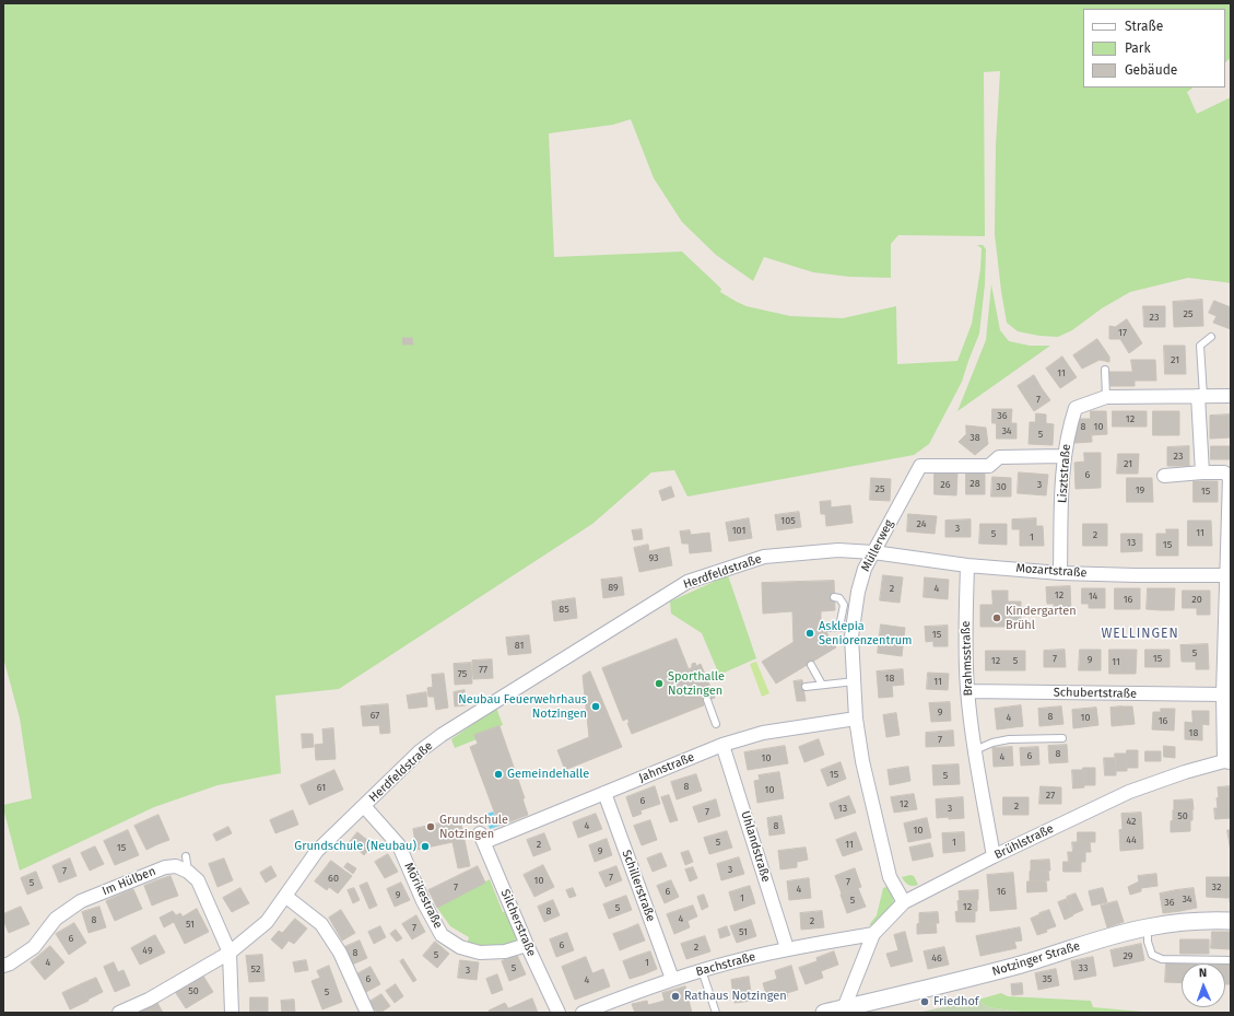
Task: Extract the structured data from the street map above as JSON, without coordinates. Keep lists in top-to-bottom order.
{
  "streets": {
    "street": [
      "Lisztstraße",
      "Müllerweg",
      "Mozartstraße",
      "Herdfeldstraße",
      "Brahmsstraße",
      "Schubertstraße",
      "Jahnstraße",
      "Brühlstraße",
      "Uhlandstraße",
      "Im Hülben",
      "Schillerstraße",
      "Mörikestraße",
      "Silcherstraße",
      "Notzinger Straße",
      "Bachstraße"
    ]
  },
  "crossings": [
    ["Lisztstraße", "Müllerweg"],
    ["Lisztstraße", "Mozartstraße"],
    ["Müllerweg", "Mozartstraße"],
    ["Müllerweg", "Herdfeldstraße"],
    ["Müllerweg", "Jahnstraße"],
    ["Müllerweg", "Brühlstraße"],
    ["Mozartstraße", "Herdfeldstraße"],
    ["Mozartstraße", "Brahmsstraße"],
    ["Herdfeldstraße", "Mörikestraße"],
    ["Brahmsstraße", "Schubertstraße"],
    ["Brahmsstraße", "Brühlstraße"],
    ["Jahnstraße", "Uhlandstraße"],
    ["Jahnstraße", "Schillerstraße"],
    ["Jahnstraße", "Silcherstraße"],
    ["Brühlstraße", "Notzinger Straße"],
    ["Brühlstraße", "Bachstraße"],
    ["Uhlandstraße", "Bachstraße"],
    ["Schillerstraße", "Bachstraße"],
    ["Mörikestraße", "Silcherstraße"]
  ],
  "districts": ["WELLINGEN"],
  "places": [
    "Kindergarten Brühl",
    "Asklepia Seniorenzentrum",
    "Sporthalle Notzingen",
    "Neubau Feuerwehrhaus Notzingen",
    "Gemeindehalle",
    "Grundschule Notzingen",
    "Grundschule (Neubau)",
    "Rathaus Notzingen",
    "Friedhof"
  ],
  "house_numbers": [
    "25",
    "23",
    "17",
    "21",
    "11",
    "7",
    "36",
    "12",
    "8",
    "10",
    "34",
    "5",
    "38",
    "23",
    "21",
    "6",
    "28",
    "26",
    "3",
    "30",
    "25",
    "19",
    "15",
    "105",
    "24",
    "3",
    "101",
    "11",
    "5",
    "2",
    "1",
    "13",
    "15",
    "93",
    "89",
    "2",
    "4",
    "12",
    "14",
    "16",
    "20",
    "85",
    "15",
    "81",
    "5",
    "7",
    "15",
    "9",
    "12",
    "5",
    "11",
    "77",
    "75",
    "18",
    "11",
    "9",
    "67",
    "8",
    "4",
    "10",
    "16",
    "18",
    "7",
    "8",
    "6",
    "4",
    "10",
    "15",
    "5",
    "8",
    "61",
    "10",
    "27",
    "6",
    "12",
    "2",
    "13",
    "3",
    "7",
    "50",
    "42",
    "4",
    "8",
    "10",
    "44",
    "5",
    "1",
    "2",
    "11",
    "15",
    "9",
    "3",
    "7",
    "7",
    "60",
    "10",
    "7",
    "5",
    "7",
    "32",
    "4",
    "6",
    "16",
    "9",
    "1",
    "34",
    "5",
    "36",
    "12",
    "5",
    "8",
    "4",
    "8",
    "2",
    "51",
    "7",
    "51",
    "6",
    "6",
    "2",
    "49",
    "8",
    "5",
    "29",
    "46",
    "4",
    "1",
    "5",
    "33",
    "52",
    "3",
    "6",
    "35",
    "4",
    "50",
    "5"
  ],
  "legend": ["Straße", "Park", "Gebäude"],
  "north": "top"
}
